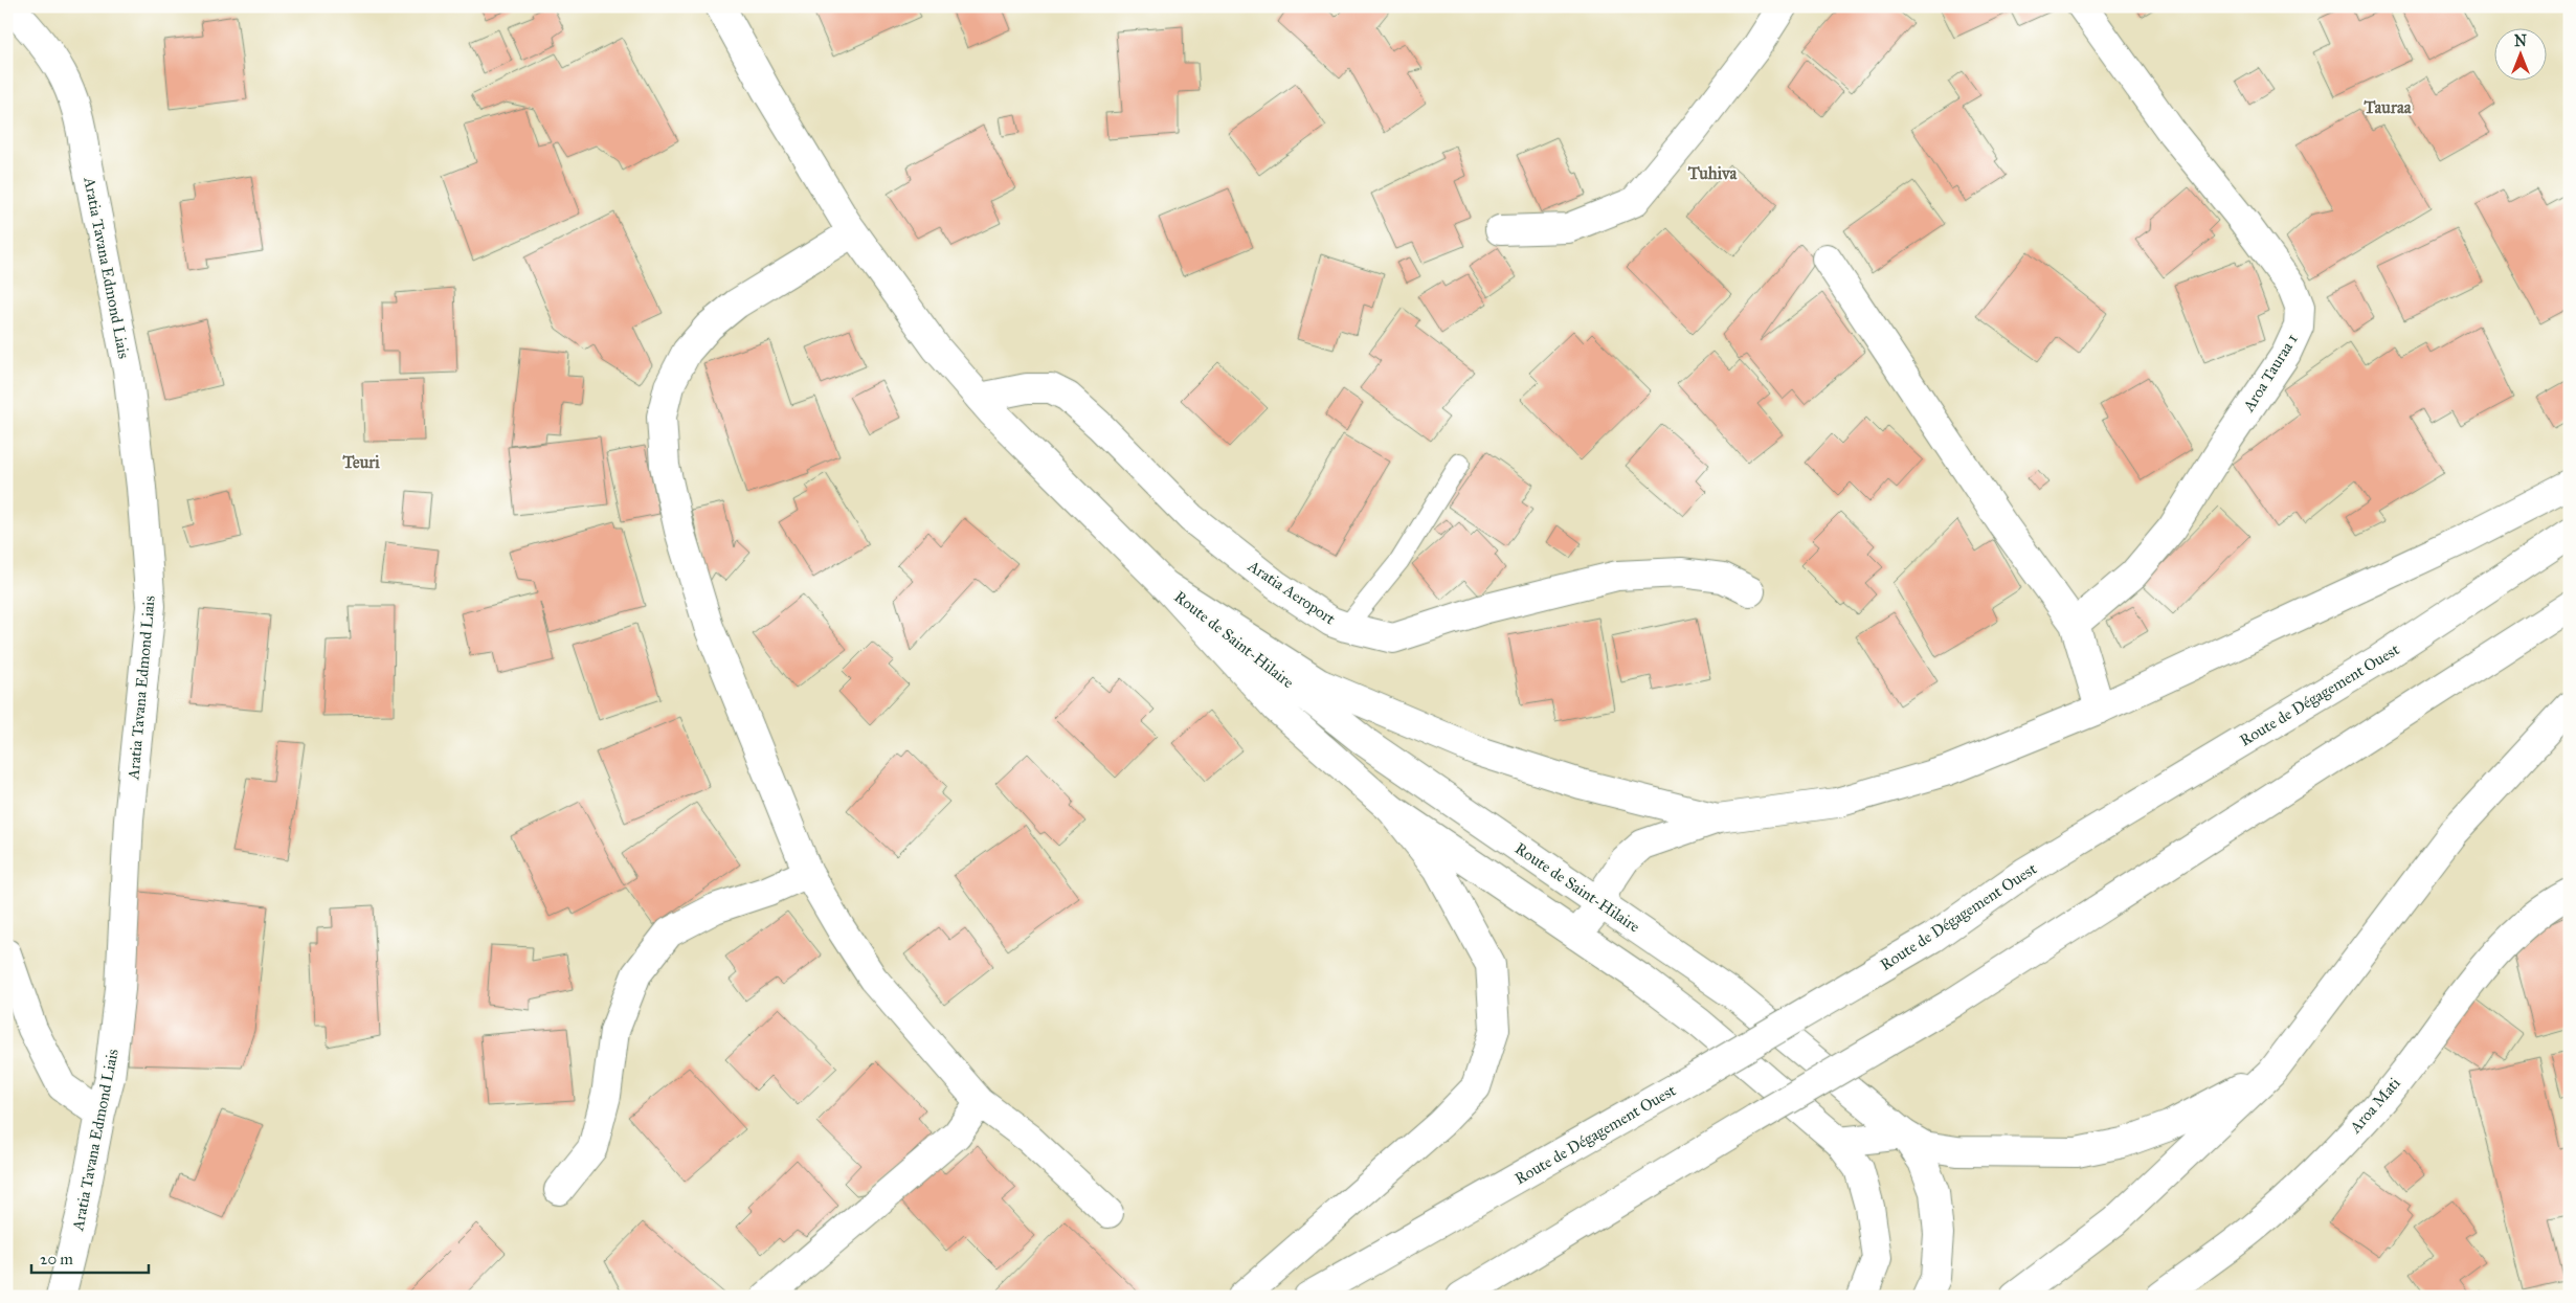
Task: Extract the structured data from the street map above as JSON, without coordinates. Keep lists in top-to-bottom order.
{
  "streets": {
    "main road": [
      "Aratia Tavana Edmond Liais",
      "Aroa Tauraa 1",
      "Aratia Aeroport",
      "Route de Saint-Hilaire",
      "Route de Dégagement Ouest",
      "Aroa Mati"
    ]
  },
  "districts": ["Tauraa", "Tuhiva", "Teuri"],
  "scale_bar": "20 m",
  "north": "top"
}
